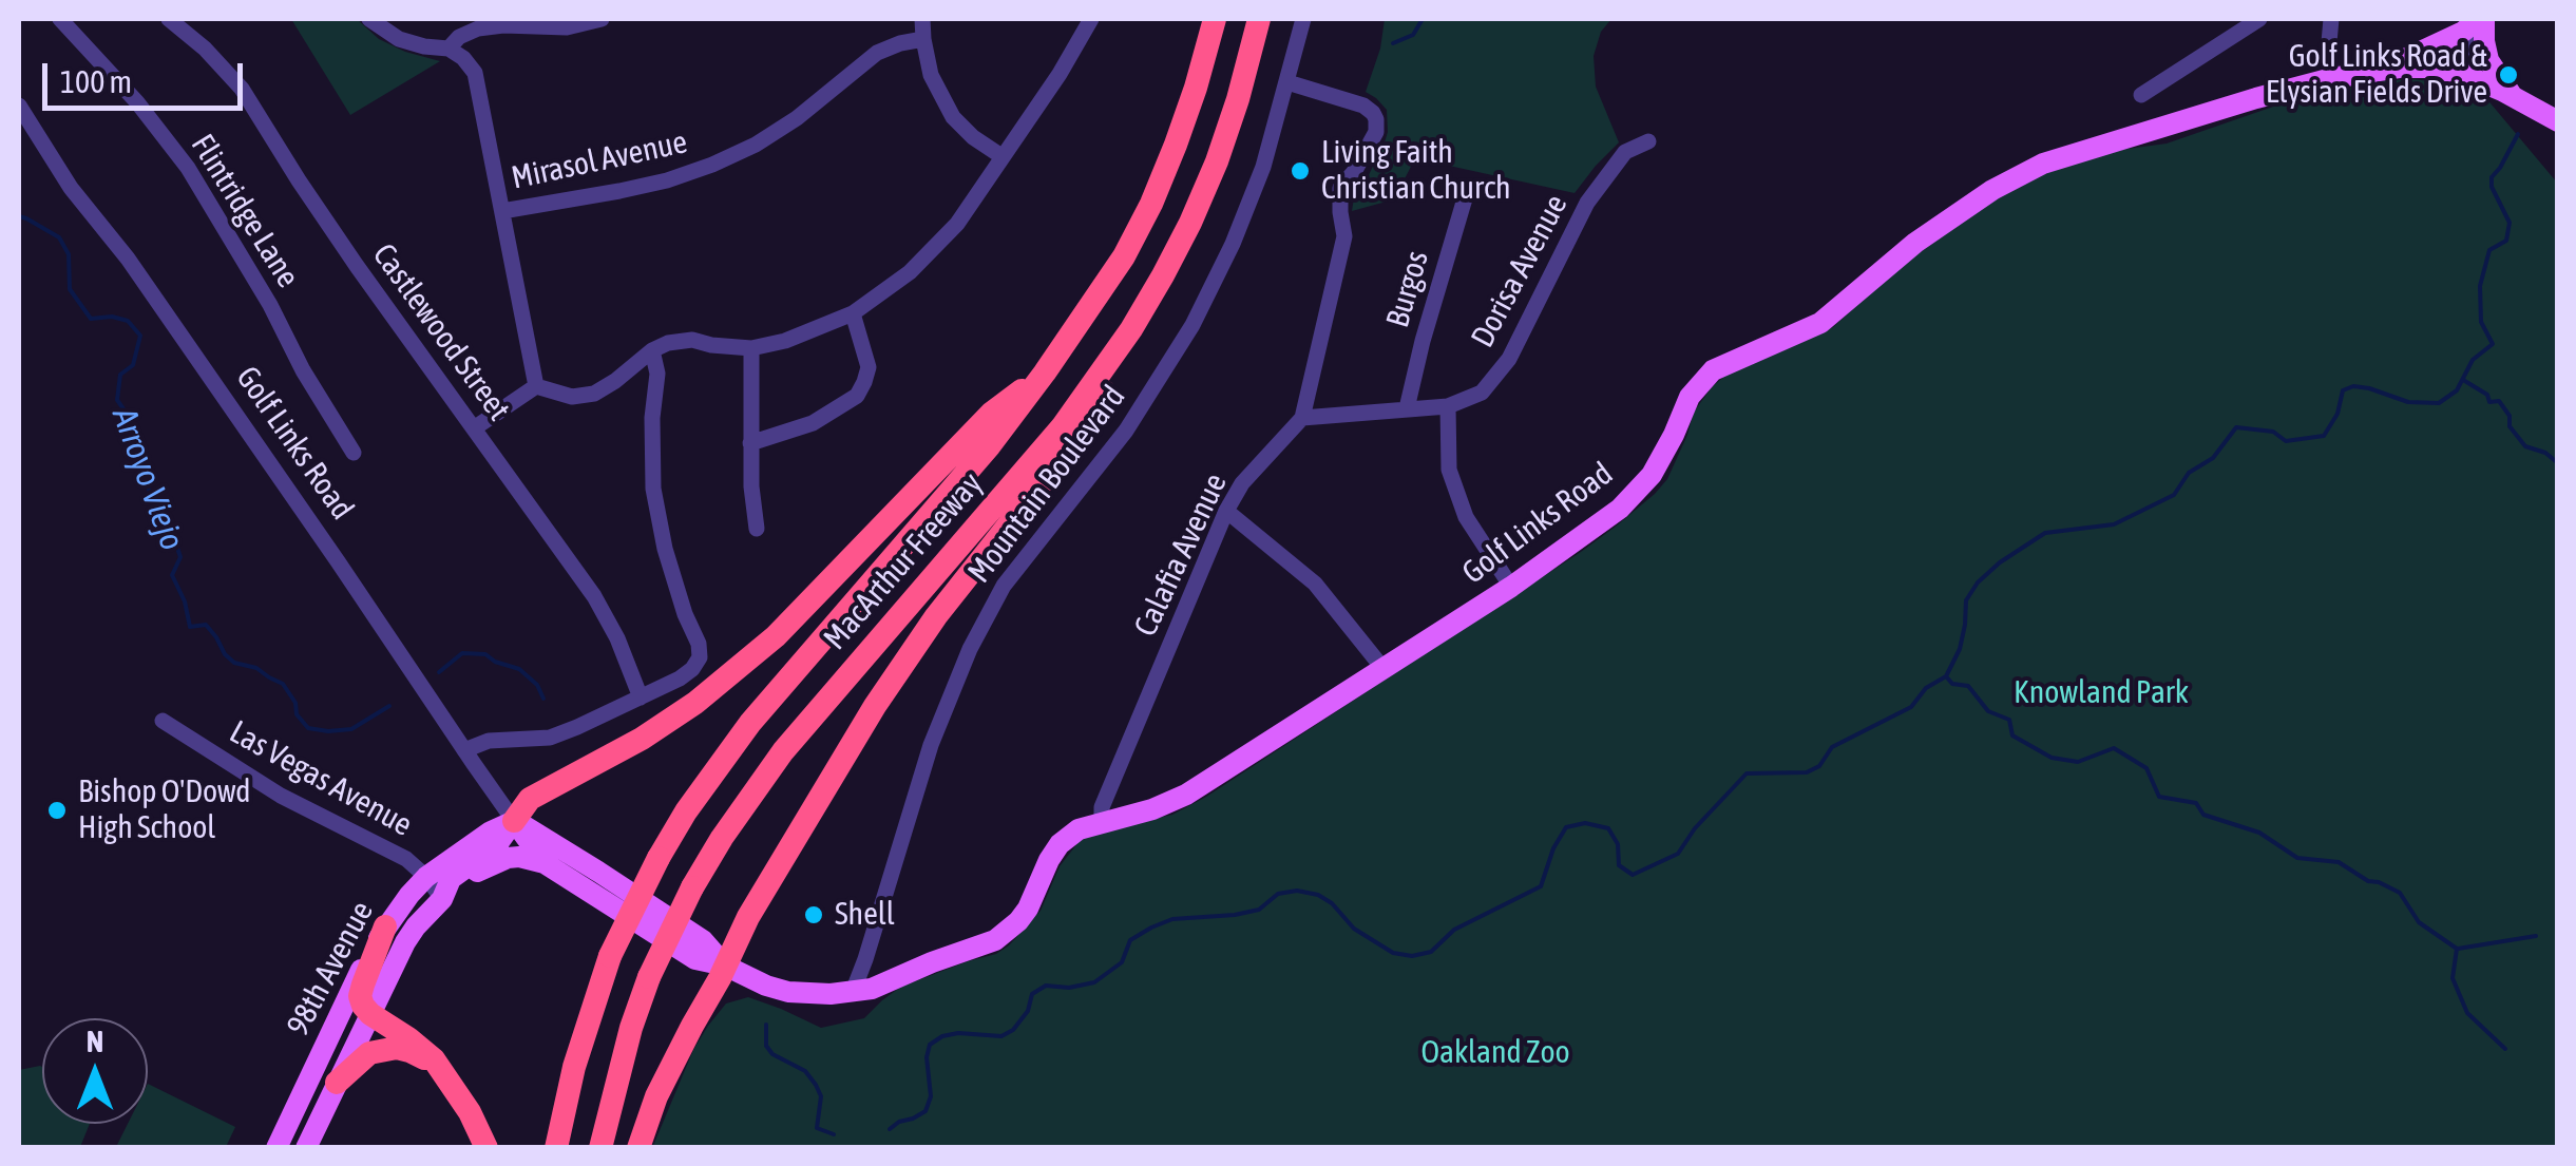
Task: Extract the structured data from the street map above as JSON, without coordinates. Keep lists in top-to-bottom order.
{
  "streets": {
    "highway": ["MacArthur Freeway"],
    "main road": ["Golf Links Road", "98th Avenue"],
    "street": [
      "Mirasol Avenue",
      "Flintridge Lane",
      "Dorisa Avenue",
      "Burgos",
      "Castlewood Street",
      "Mountain Boulevard",
      "Calafia Avenue",
      "Las Vegas Avenue"
    ]
  },
  "crossings": [
    ["Dorisa Avenue", "Burgos"],
    ["Dorisa Avenue", "Calafia Avenue"],
    ["Golf Links Road", "Mountain Boulevard"],
    ["Golf Links Road", "Calafia Avenue"],
    ["Golf Links Road", "98th Avenue"],
    ["Mountain Boulevard", "Calafia Avenue"],
    ["Las Vegas Avenue", "98th Avenue"]
  ],
  "water": ["Arroyo Viejo"],
  "parks": ["Knowland Park", "Oakland Zoo"],
  "places": [
    "Golf Links Road & Elysian Fields Drive",
    "Living Faith Christian Church",
    "Bishop O'Dowd High School",
    "Shell"
  ],
  "scale_bar": "100 m",
  "north": "top"
}
